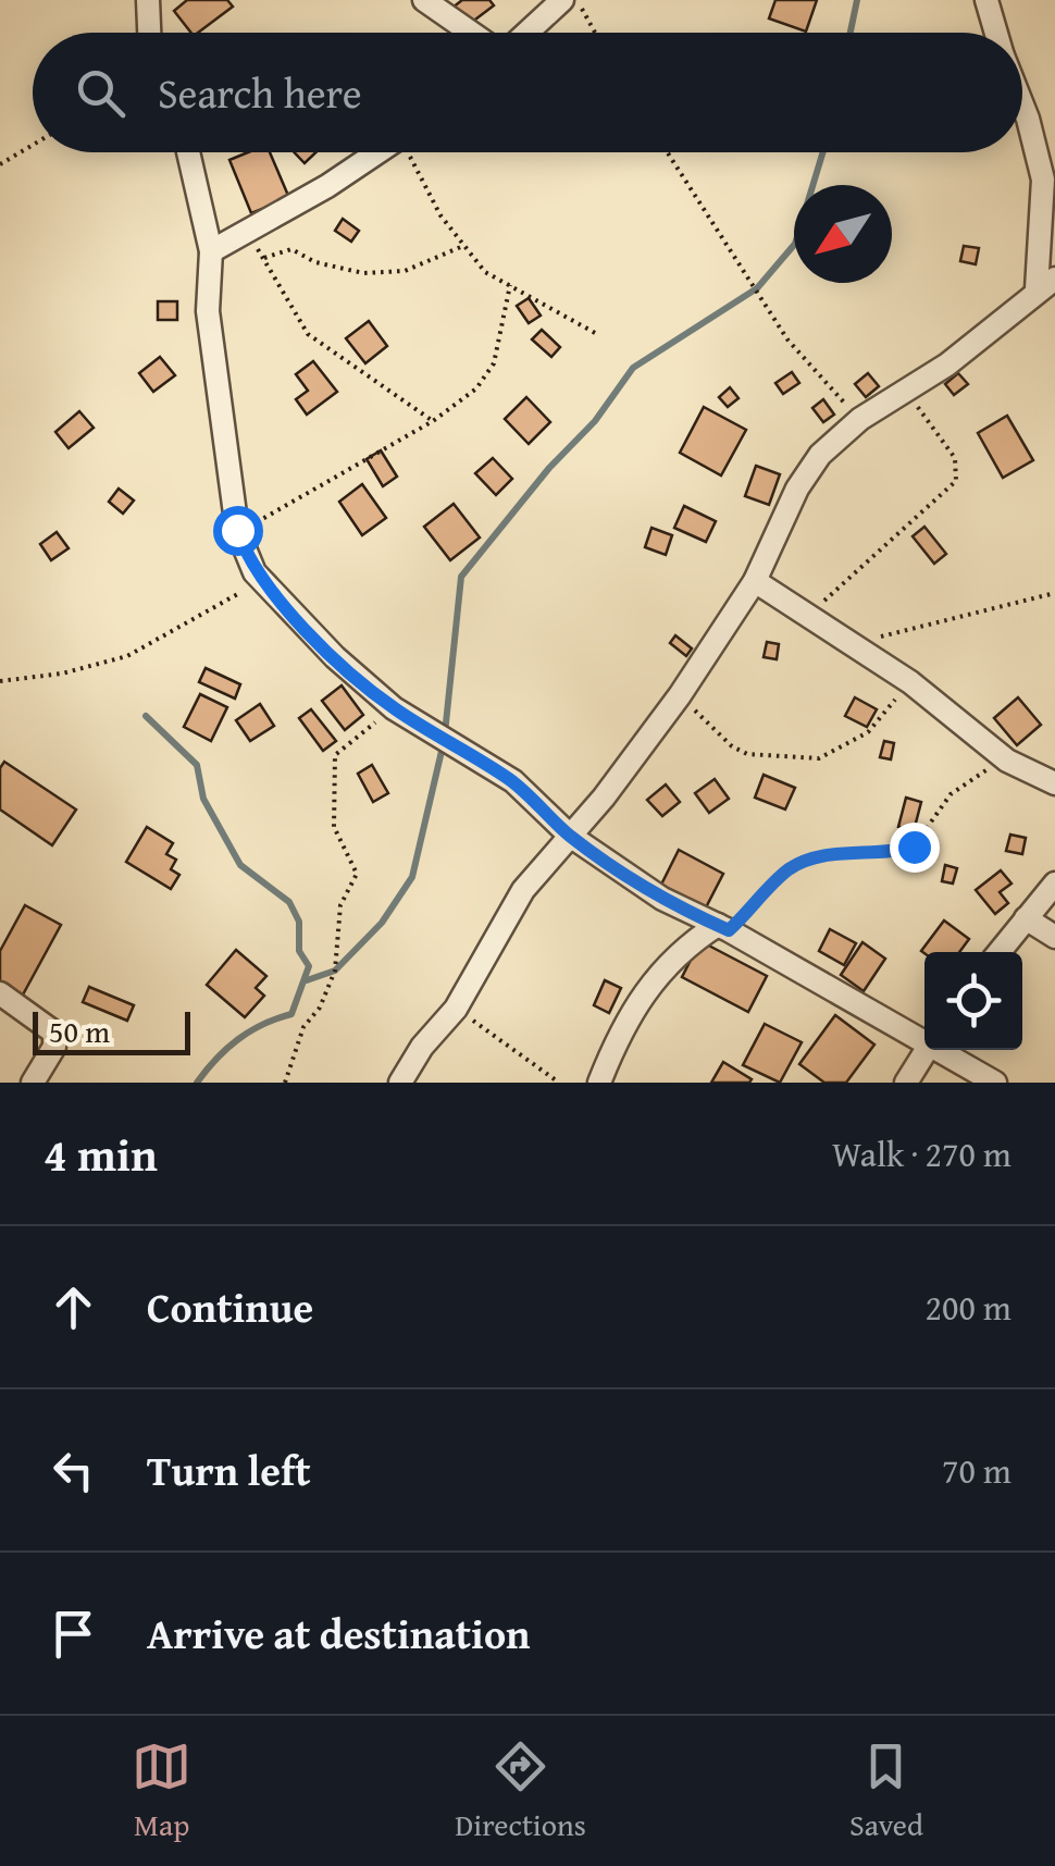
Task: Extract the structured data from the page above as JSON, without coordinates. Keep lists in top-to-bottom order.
{
  "scale_bar": "50 m",
  "north": "bottom left",
  "page": {
    "search": "Search here",
    "scale": "50 m",
    "heading": ["4 min", "Walk · 270 m"],
    "list": [
      ["Continue", "200 m"],
      ["Turn left", "70 m"],
      "Arrive at destination"
    ],
    "nav": ["Map", "Directions", "Saved"]
  }
}
